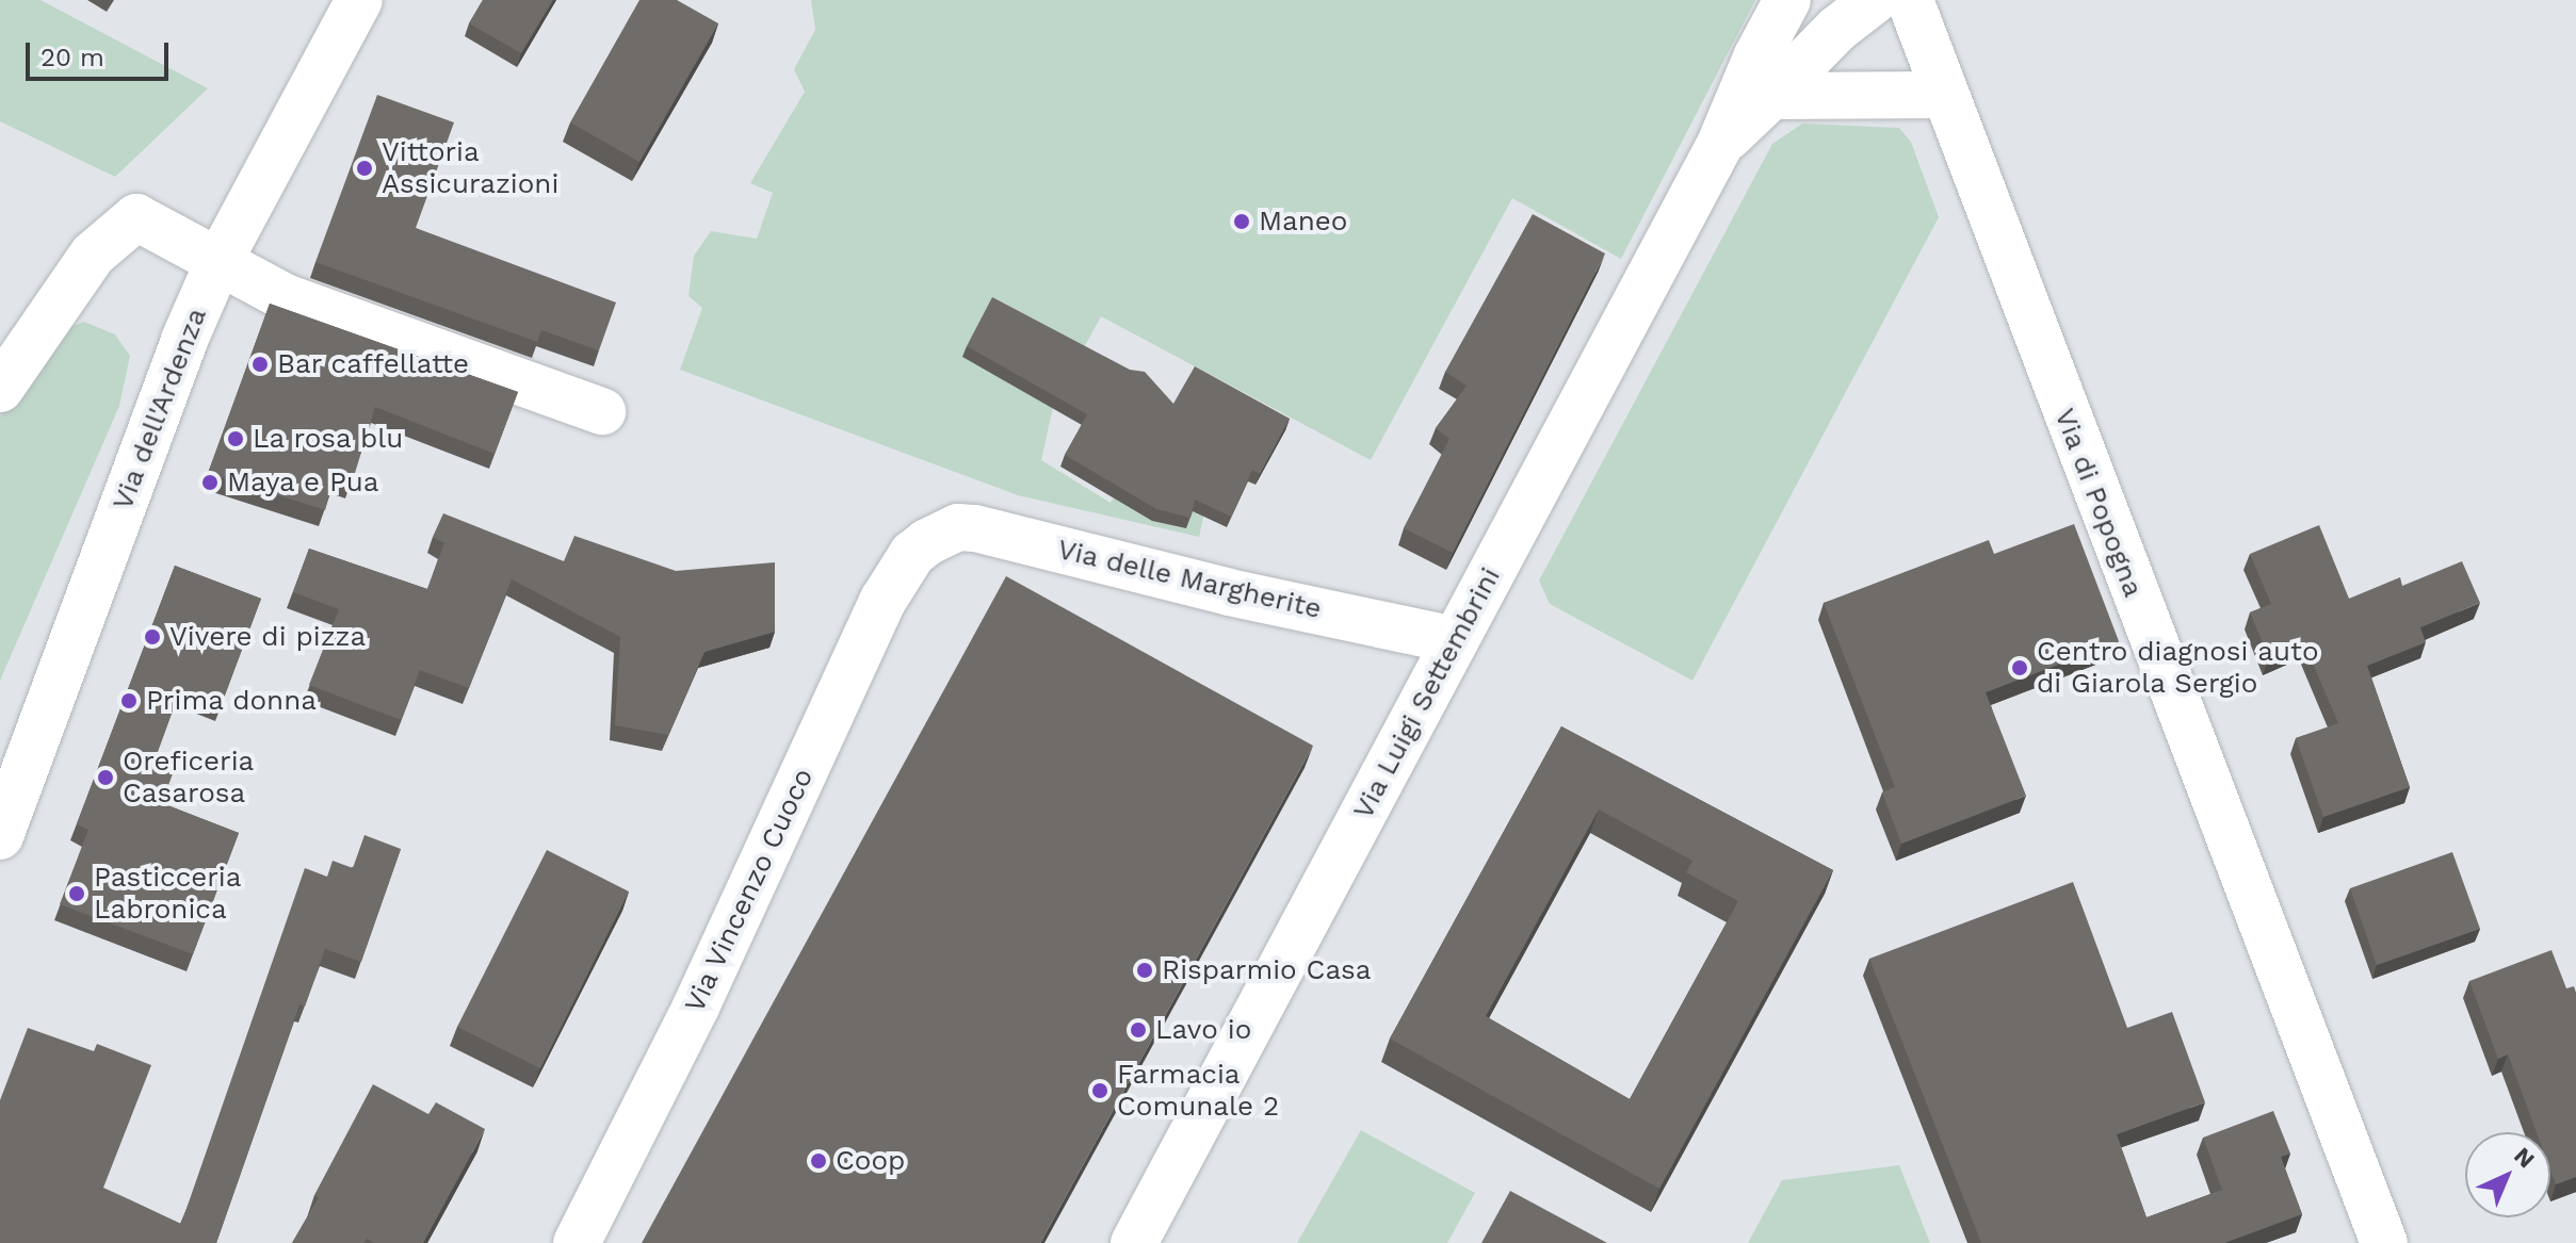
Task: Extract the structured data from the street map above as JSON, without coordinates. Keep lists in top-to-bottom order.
{
  "streets": {
    "street": [
      "Via dell'Ardenza",
      "Via di Popogna",
      "Via delle Margherite",
      "Via Luigi Settembrini",
      "Via Vincenzo Cuoco"
    ]
  },
  "crossings": [
    ["Via delle Margherite", "Via Luigi Settembrini"],
    ["Via delle Margherite", "Via Vincenzo Cuoco"]
  ],
  "places": [
    "Vittoria Assicurazioni",
    "Maneo",
    "Bar caffellatte",
    "La rosa blu",
    "Maya e Pua",
    "Vivere di pizza",
    "Centro diagnosi auto di Giarola Sergio",
    "Prima donna",
    "Oreficeria Casarosa",
    "Pasticceria Labronica",
    "Risparmio Casa",
    "Lavo io",
    "Farmacia Comunale 2",
    "Coop"
  ],
  "scale_bar": "20 m",
  "north": "top right"
}
